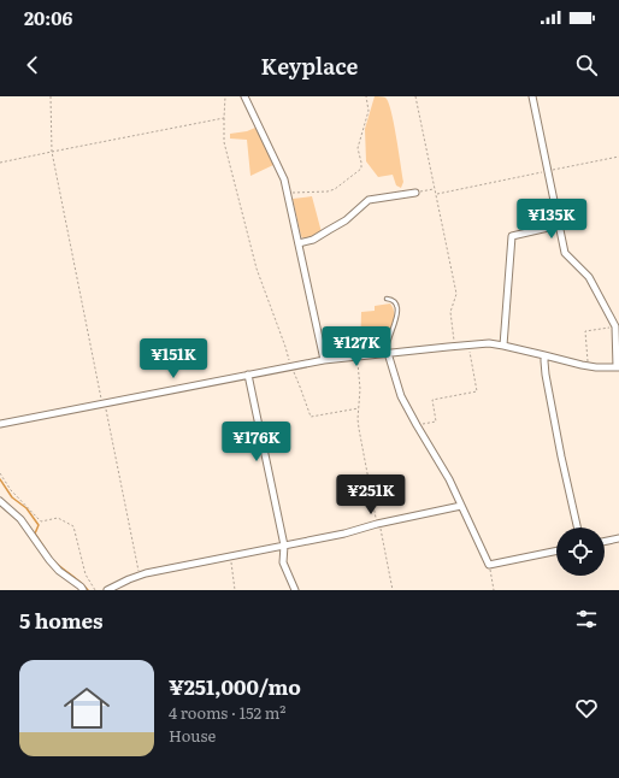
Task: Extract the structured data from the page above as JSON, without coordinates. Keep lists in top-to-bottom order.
{
  "page": {
    "status": "20:06",
    "header": "Keyplace",
    "price": [
      "¥135K",
      "¥127K",
      "¥151K",
      "¥176K",
      "¥251K"
    ],
    "heading": "5 homes",
    "list": [
      {
        "name": "¥251,000/mo",
        "note": "4 rooms · 152 m² · House"
      }
    ]
  }
}
